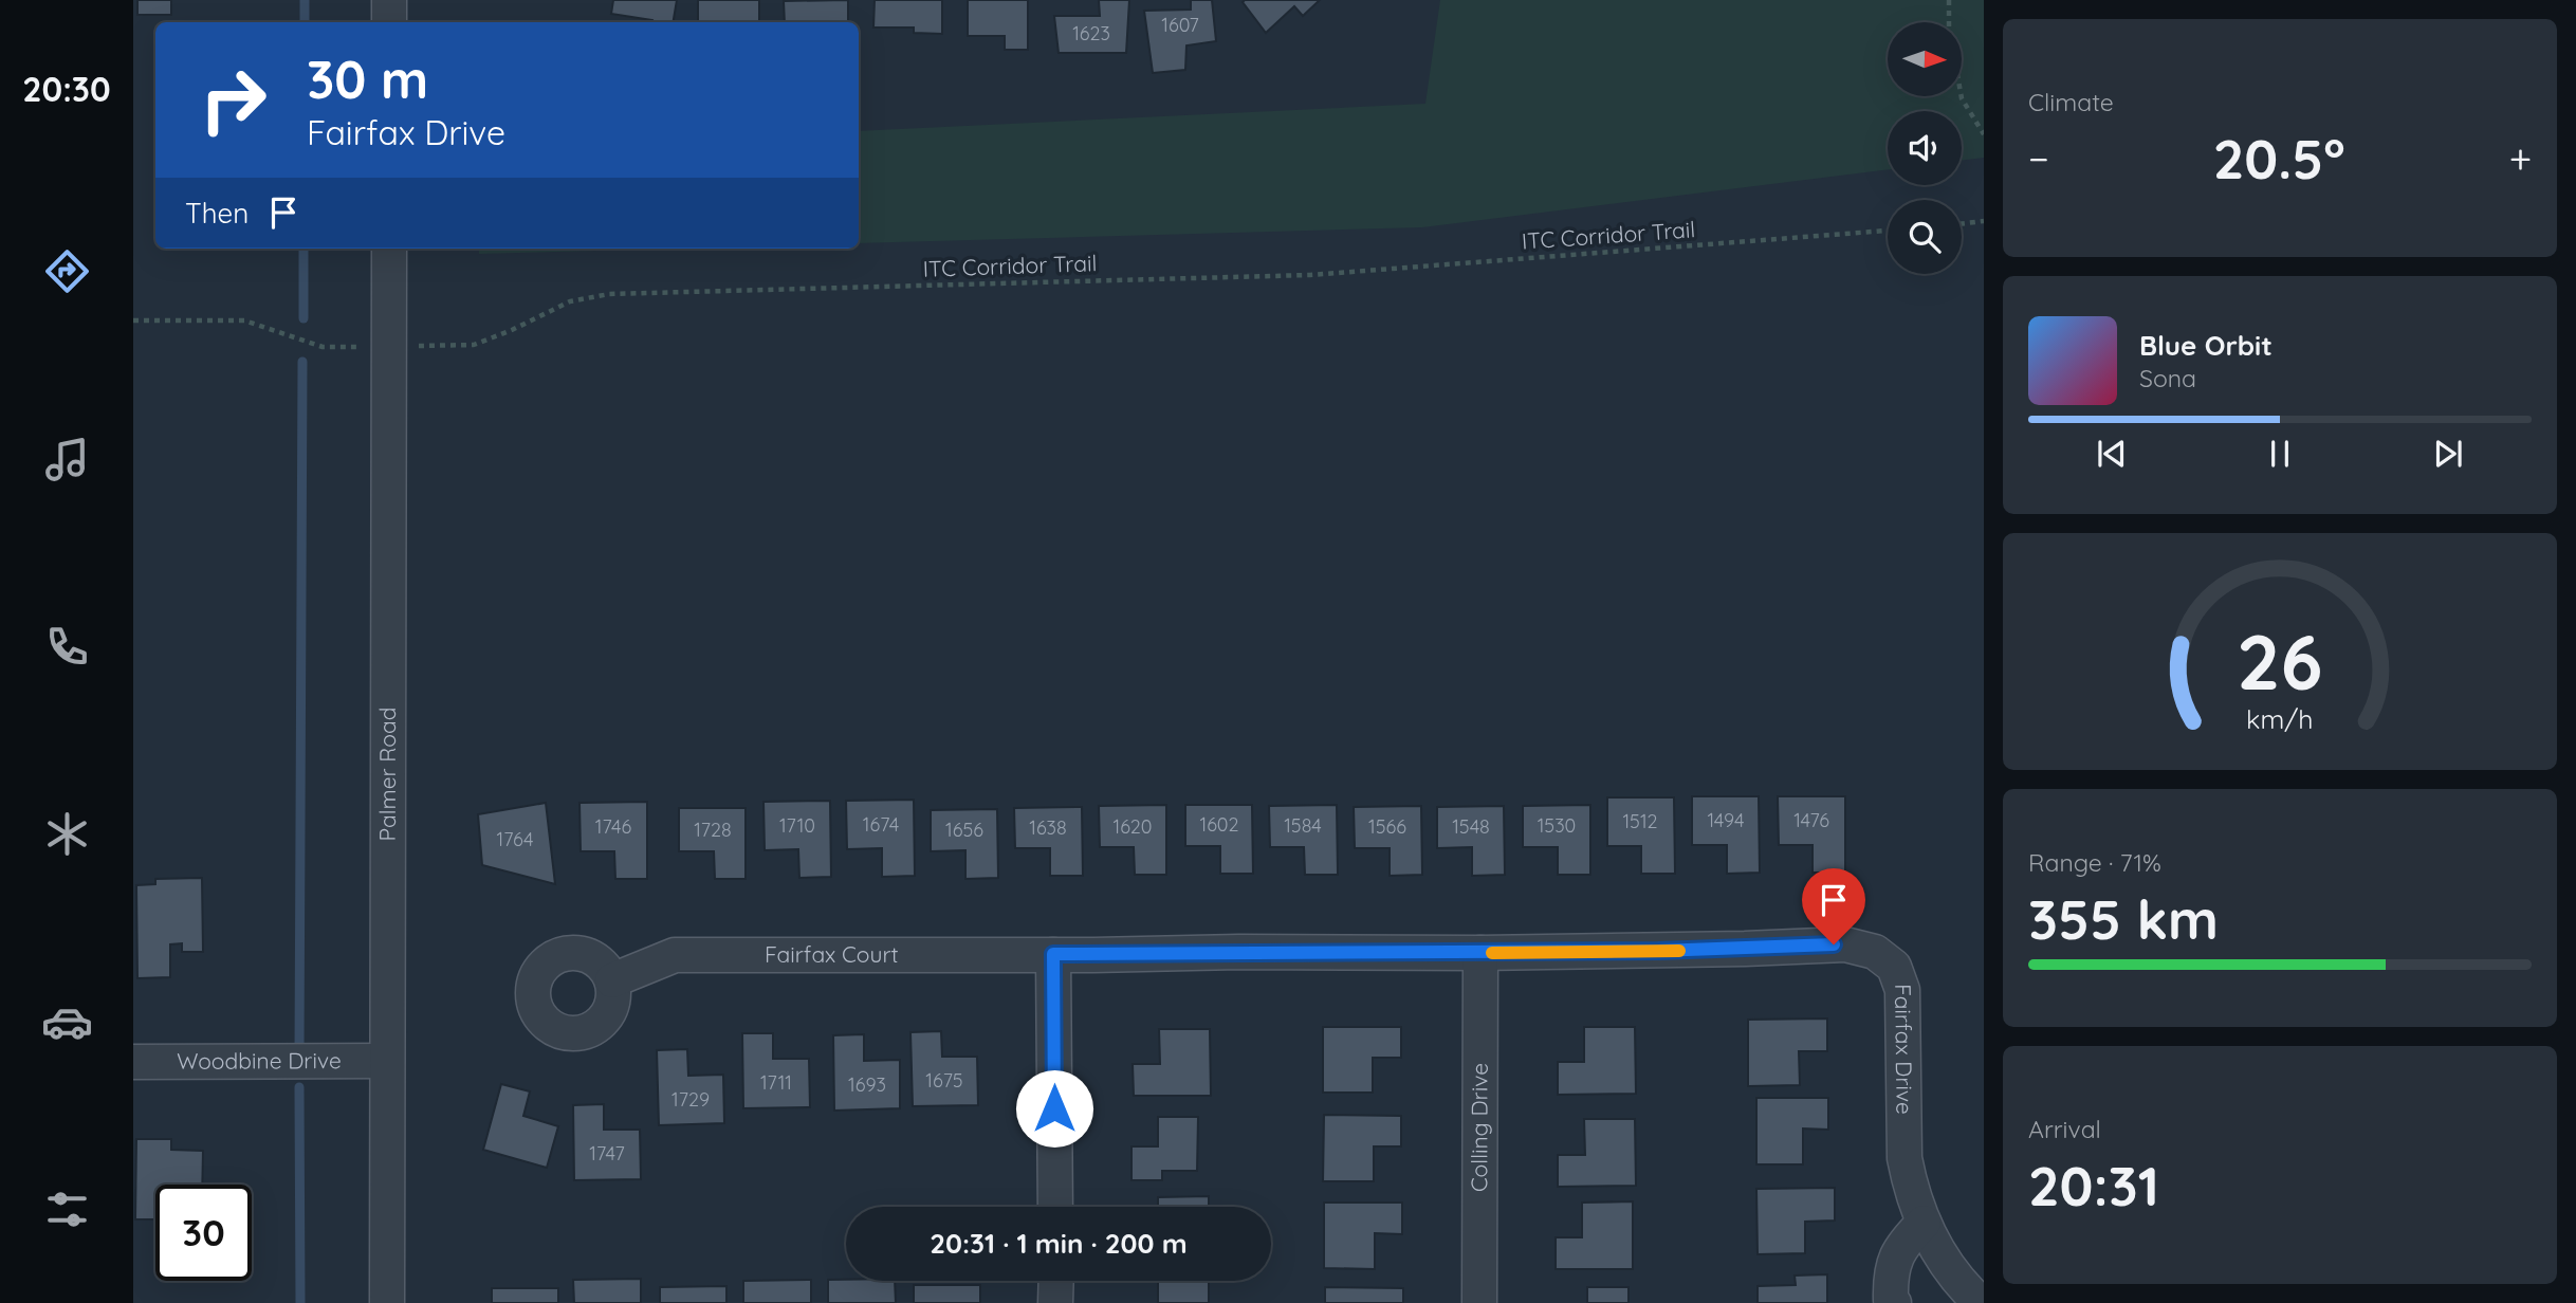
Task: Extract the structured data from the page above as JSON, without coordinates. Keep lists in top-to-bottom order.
{
  "streets": {
    "street": [
      "Palmer Road",
      "Fairfax Court",
      "Fairfax Drive",
      "Woodbine Drive",
      "Colling Drive"
    ],
    "path": ["ITC Corridor Trail"]
  },
  "crossings": [
    ["ITC Corridor Trail", "Palmer Road"],
    ["Palmer Road", "Woodbine Drive"],
    ["Fairfax Court", "Fairfax Drive"],
    ["Fairfax Drive", "Colling Drive"]
  ],
  "house_numbers": [
    "1607",
    "1623",
    "1494",
    "1476",
    "1512",
    "1674",
    "1602",
    "1710",
    "1584",
    "1530",
    "1746",
    "1620",
    "1566",
    "1548",
    "1638",
    "1728",
    "1656",
    "1764",
    "1675",
    "1711",
    "1693",
    "1729",
    "1747"
  ],
  "north": "right",
  "page": {
    "tabs": "20:30",
    "tile": [
      "Climate",
      ["Range · 71%", "355 km"],
      ["Arrival", "20:31"]
    ],
    "turn": ["30 m", "Fairfax Drive"],
    "heat": ["−", "20.5°", "+"],
    "then": "Then",
    "song": ["Blue Orbit", "Sona"],
    "limit": "30",
    "trip": "20:31 · 1 min · 200 m",
    "gauge": ["26", "km/h"]
  }
}
